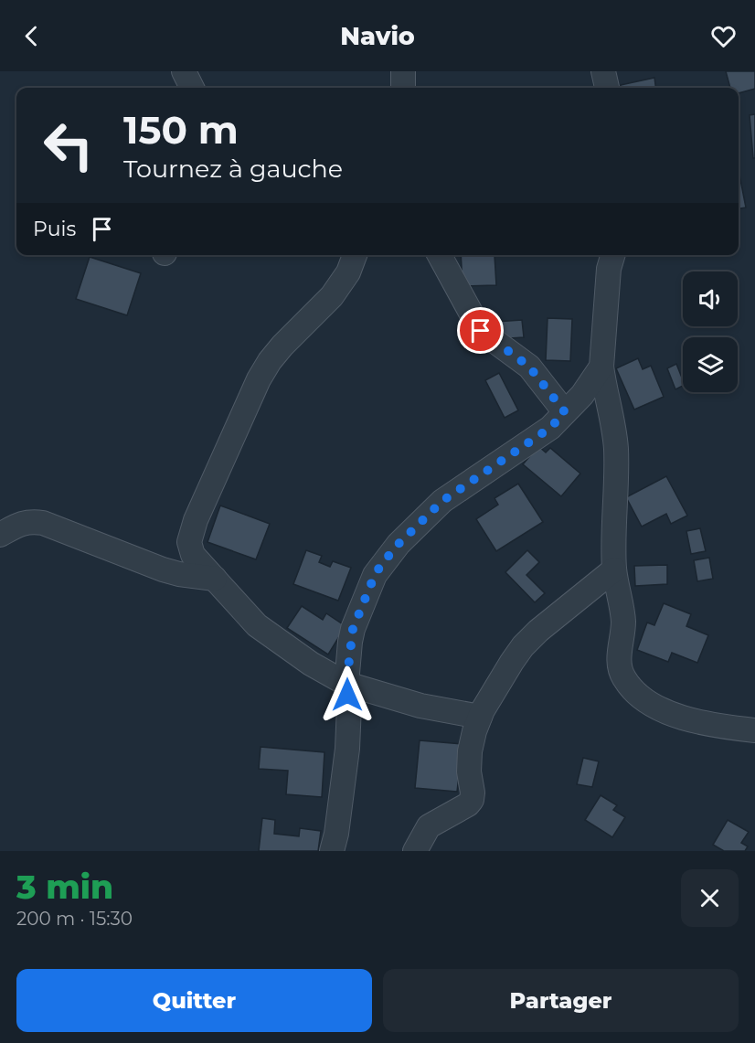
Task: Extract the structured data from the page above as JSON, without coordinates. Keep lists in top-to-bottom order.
{
  "page": {
    "header": "Navio",
    "turn": ["150 m", "Tournez à gauche"],
    "then": "Puis",
    "heading": ["3 min", "200 m · 15:30"],
    "buttons": ["Quitter", "Partager"]
  }
}
